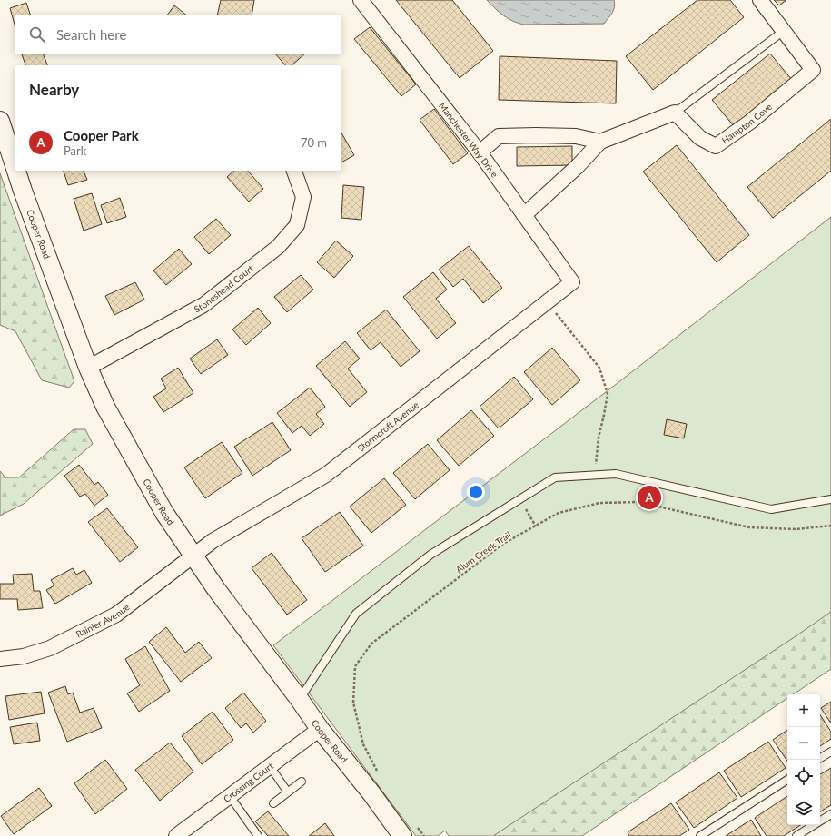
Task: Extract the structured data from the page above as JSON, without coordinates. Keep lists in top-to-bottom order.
{
  "streets": {
    "street": [
      "Hampton Cove",
      "Manchester Way Drive",
      "Cooper Road",
      "Stoneshead Court",
      "Stormcroft Avenue",
      "Rainier Avenue",
      "Crossing Court"
    ],
    "path": ["Alum Creek Trail"]
  },
  "crossings": [
    ["Manchester Way Drive", "Stormcroft Avenue"],
    ["Cooper Road", "Stoneshead Court"],
    ["Cooper Road", "Stormcroft Avenue"],
    ["Cooper Road", "Rainier Avenue"],
    ["Cooper Road", "Crossing Court"],
    ["Stormcroft Avenue", "Rainier Avenue"]
  ],
  "page": {
    "search": "Search here",
    "heading": "Nearby",
    "list": [
      {
        "mark": "A",
        "name": "Cooper Park",
        "note": "Park",
        "value": "70 m"
      }
    ],
    "pins": "A",
    "map_buttons": ["+", "−"]
  }
}
